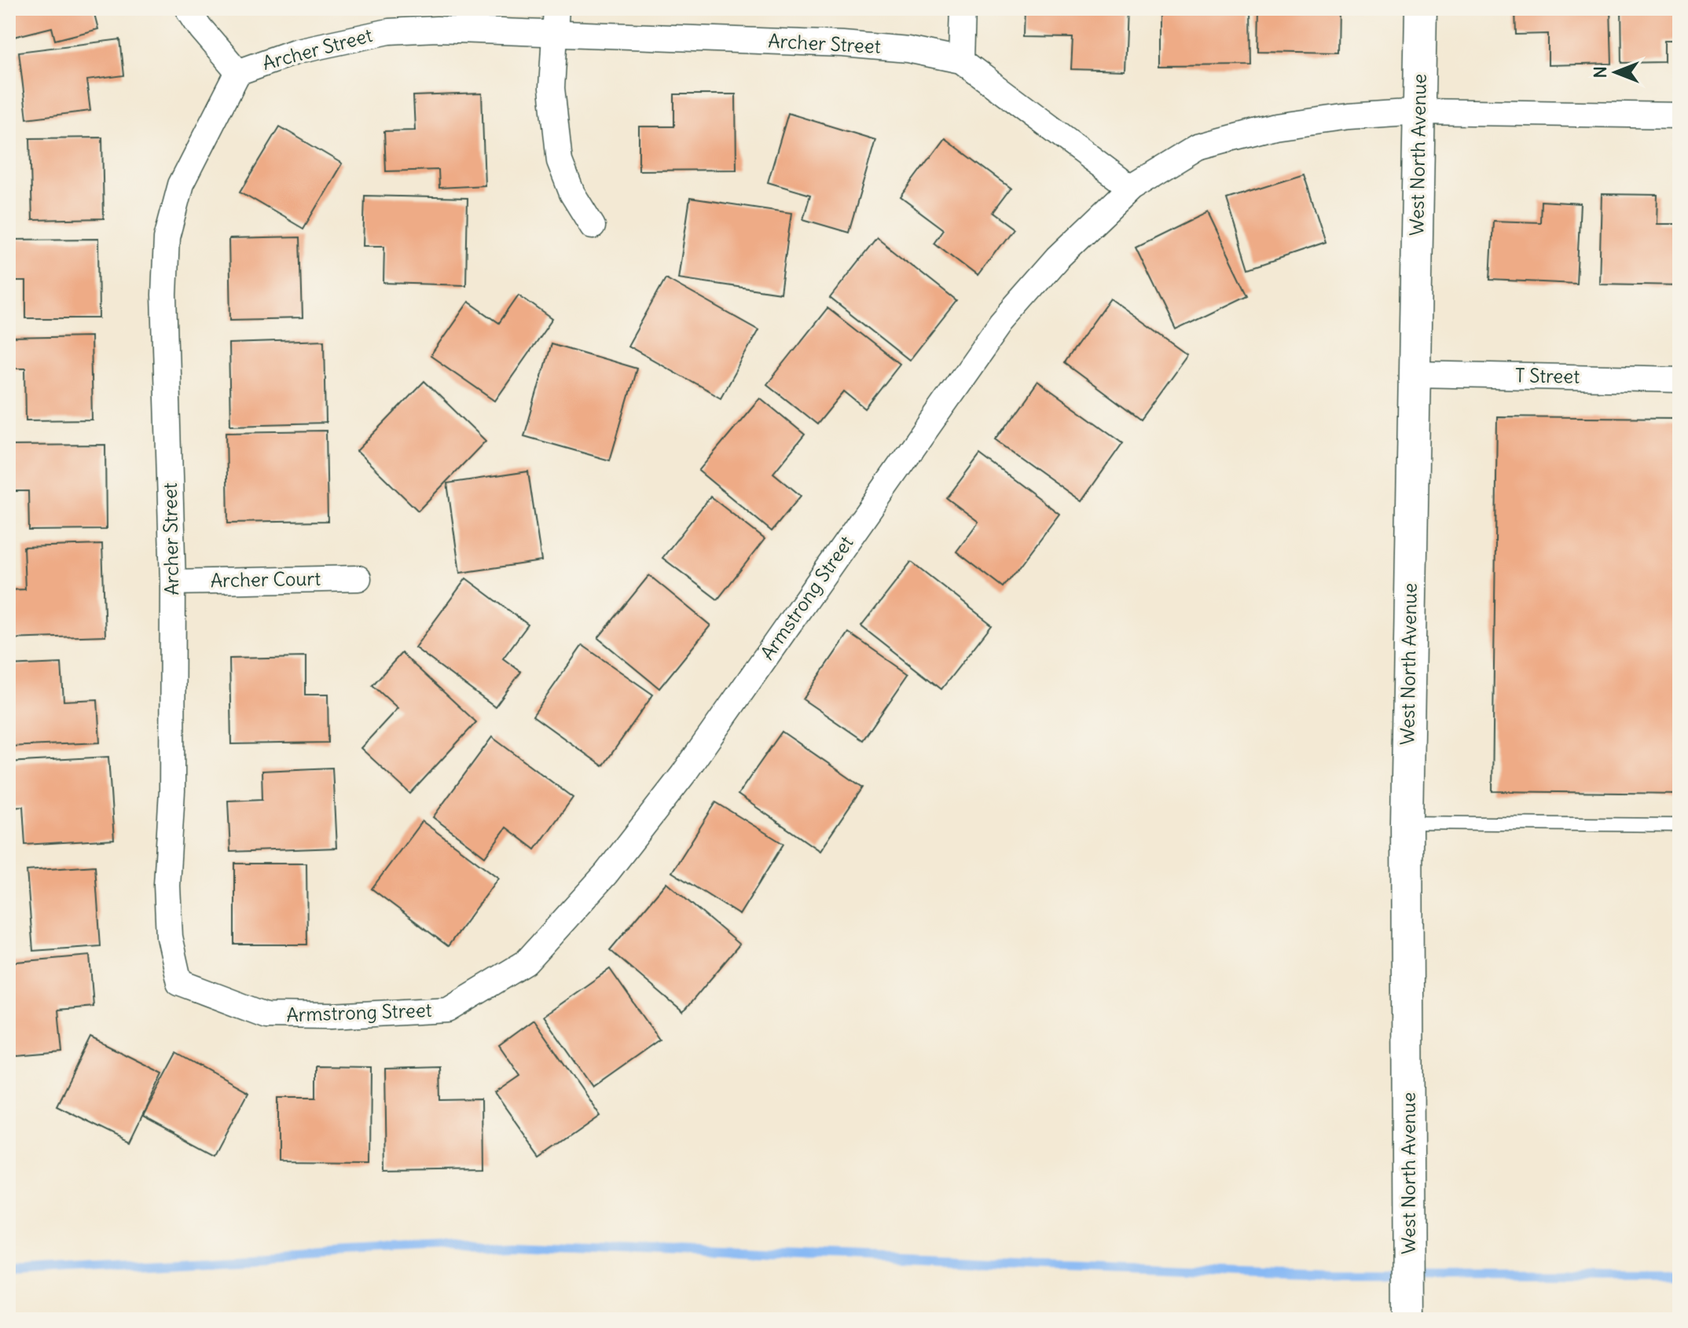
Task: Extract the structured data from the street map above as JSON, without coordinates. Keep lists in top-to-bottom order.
{
  "streets": {
    "street": [
      "Archer Street",
      "West North Avenue",
      "T Street",
      "Archer Court",
      "Armstrong Street"
    ]
  },
  "crossings": [
    ["Archer Street", "Archer Court"],
    ["Archer Street", "Armstrong Street"],
    ["West North Avenue", "T Street"],
    ["West North Avenue", "Armstrong Street"]
  ],
  "north": "left"
}
